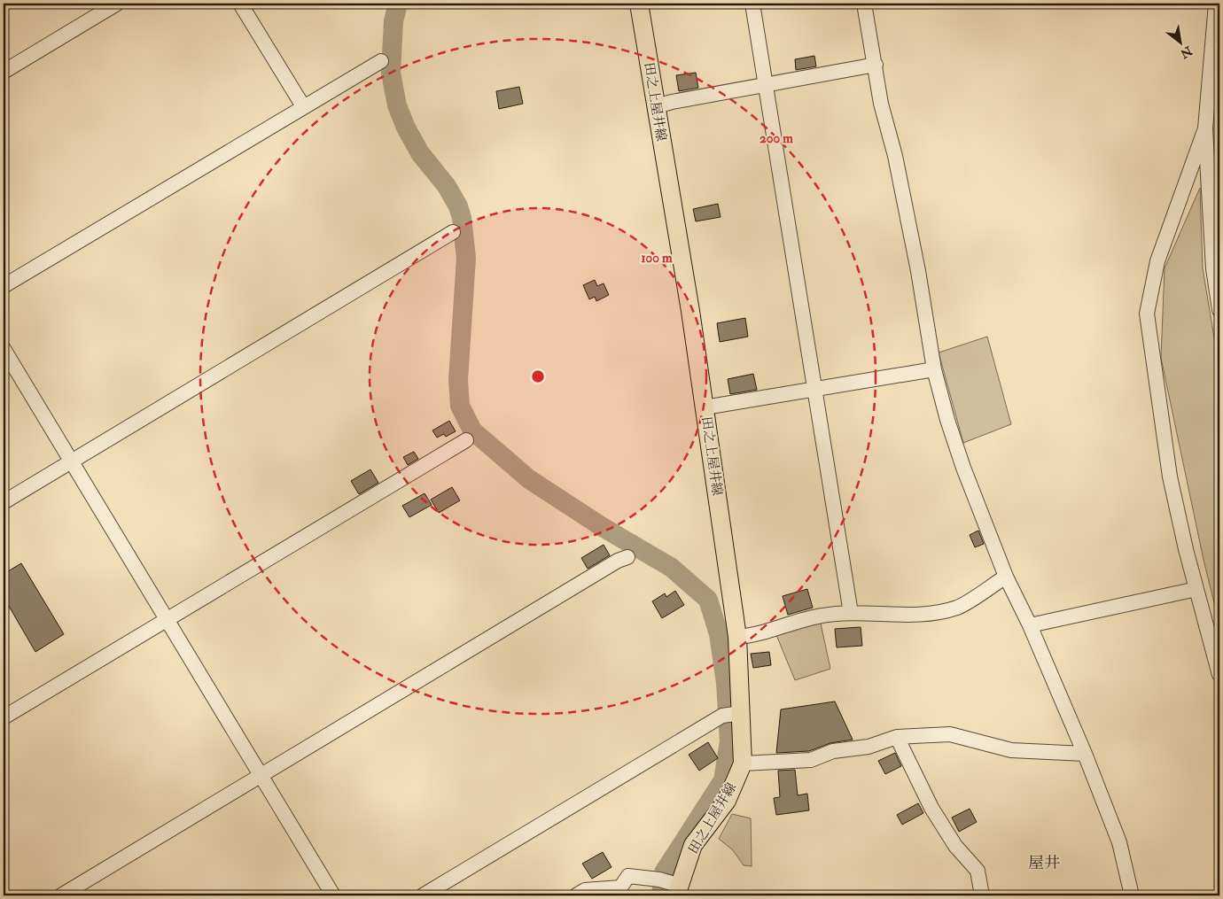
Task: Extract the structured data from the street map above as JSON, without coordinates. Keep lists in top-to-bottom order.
{
  "streets": {
    "main road": ["田之上屋井線"]
  },
  "districts": ["屋井"],
  "north": "bottom right",
  "rings": ["200 m", "100 m"]
}
